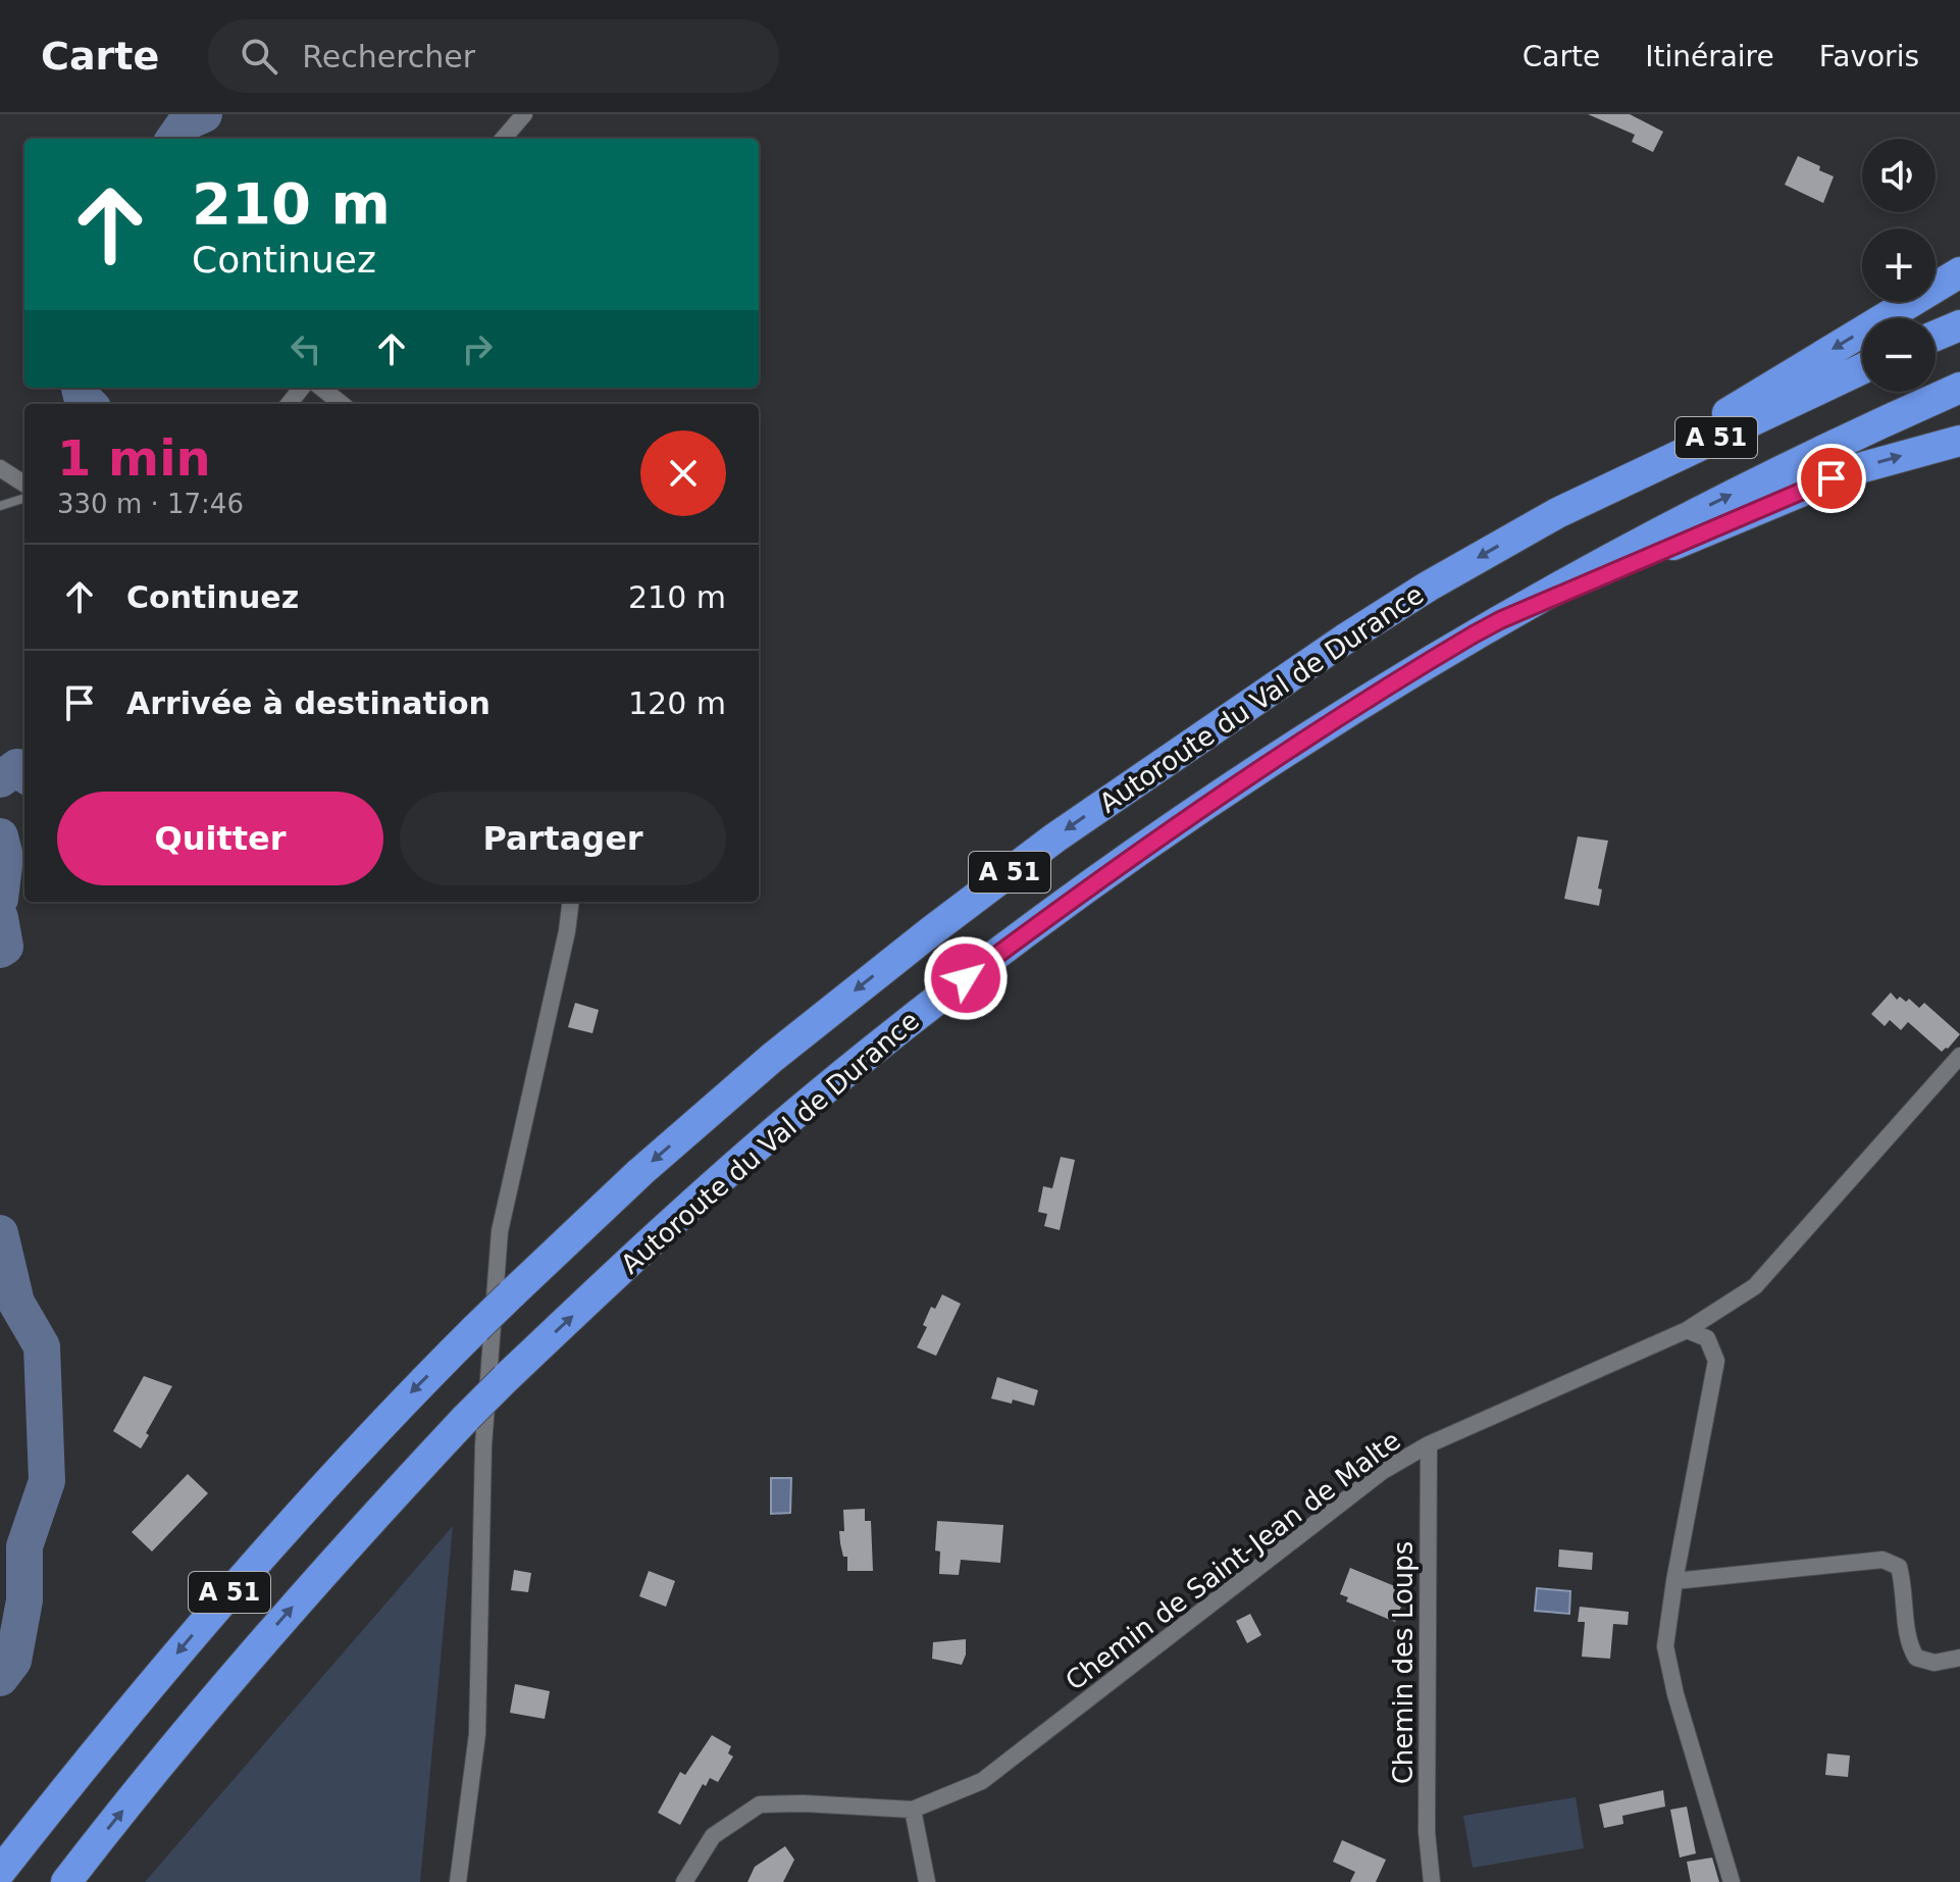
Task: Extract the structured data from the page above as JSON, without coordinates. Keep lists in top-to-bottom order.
{
  "streets": {
    "highway": ["A 51", "Autoroute du Val de Durance"],
    "street": ["Chemin de Saint-Jean de Malte", "Chemin des Loups"]
  },
  "crossings": [
    ["Chemin de Saint-Jean de Malte", "Chemin des Loups"]
  ],
  "page": {
    "header": "Carte",
    "search": "Rechercher",
    "nav": ["Carte", "Itinéraire", "Favoris"],
    "map_buttons": ["+", "−"],
    "turn": ["210 m", "Continuez"],
    "heading": ["1 min", "330 m · 17:46"],
    "list": [
      {
        "name": "Continuez",
        "value": "210 m"
      },
      {
        "name": "Arrivée à destination",
        "value": "120 m"
      }
    ],
    "buttons": ["Quitter", "Partager"]
  }
}
